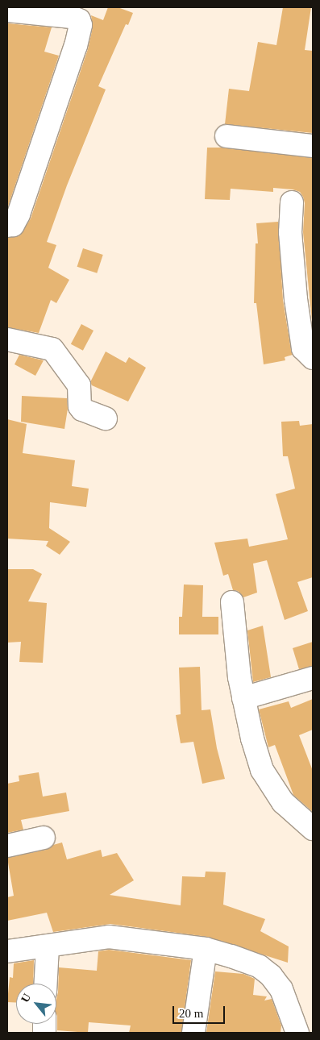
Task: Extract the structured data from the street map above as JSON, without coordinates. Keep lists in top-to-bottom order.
{
  "scale_bar": "20 m",
  "north": "top left"
}
